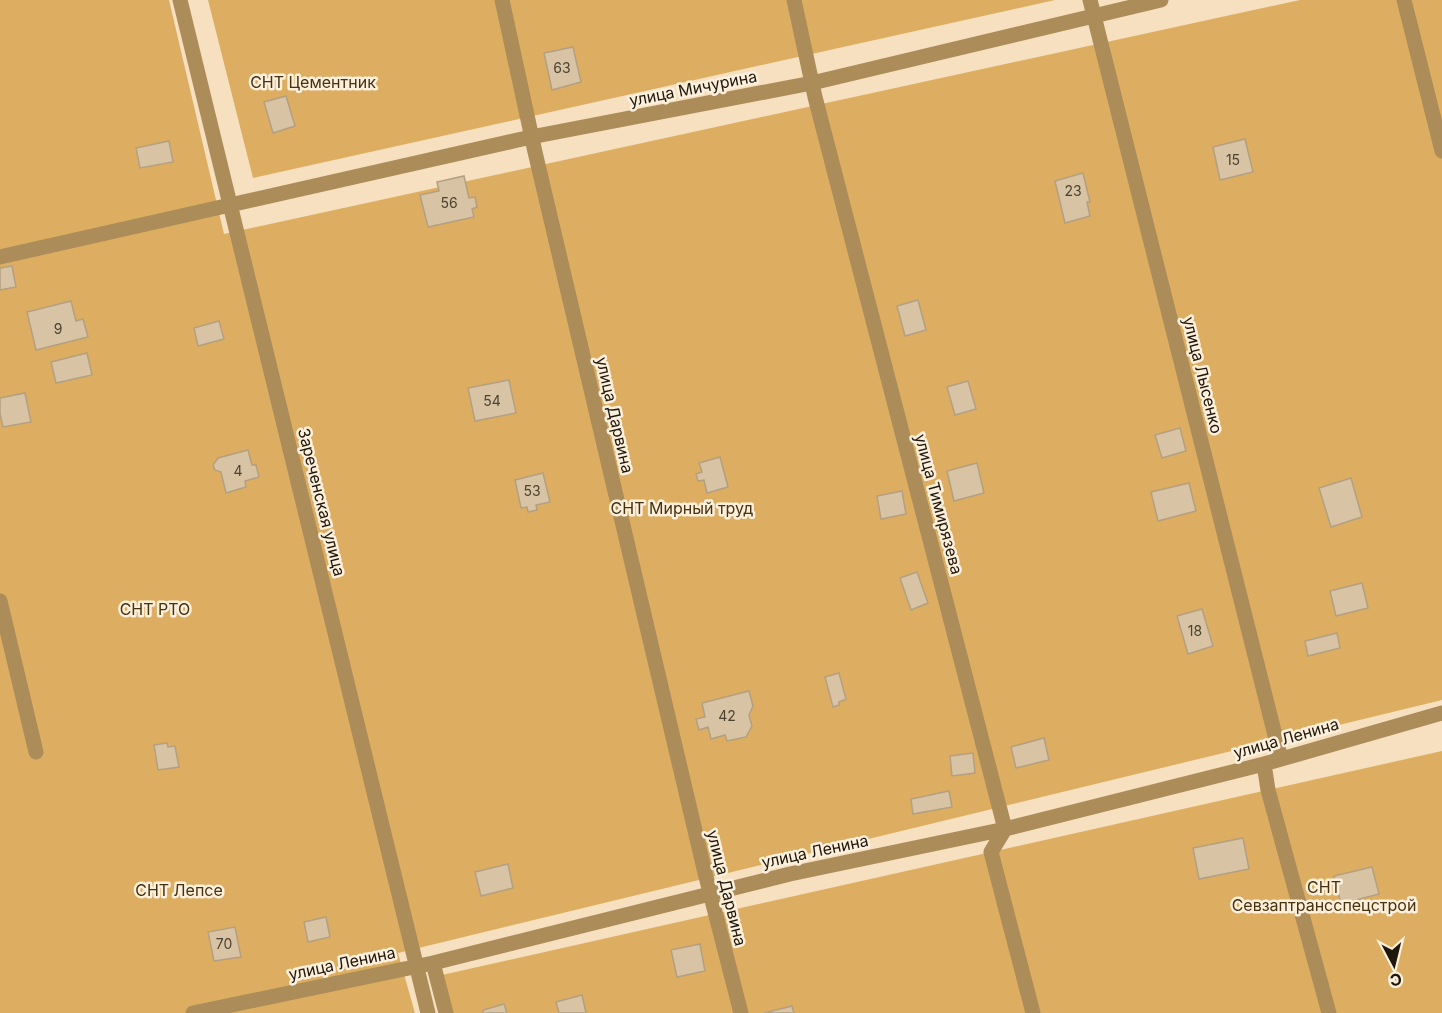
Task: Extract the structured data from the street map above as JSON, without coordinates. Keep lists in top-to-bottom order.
{
  "streets": {
    "street": [
      "улица Мичурина",
      "улица Лысенко",
      "улица Дарвина",
      "Зареченская улица",
      "улица Тимирязева",
      "улица Ленина"
    ]
  },
  "crossings": [
    ["улица Мичурина", "улица Лысенко"],
    ["улица Мичурина", "улица Дарвина"],
    ["улица Мичурина", "Зареченская улица"],
    ["улица Мичурина", "улица Тимирязева"],
    ["улица Лысенко", "улица Ленина"],
    ["улица Дарвина", "улица Ленина"],
    ["Зареченская улица", "улица Ленина"],
    ["улица Тимирязева", "улица Ленина"]
  ],
  "parks": [
    "СНТ Цементник",
    "СНТ Мирный труд",
    "СНТ РТО",
    "СНТ Севзаптрансспецстрой",
    "СНТ Лепсе"
  ],
  "house_numbers": [
    "63",
    "15",
    "23",
    "56",
    "9",
    "54",
    "4",
    "53",
    "18",
    "42",
    "70"
  ],
  "north": "bottom"
}
